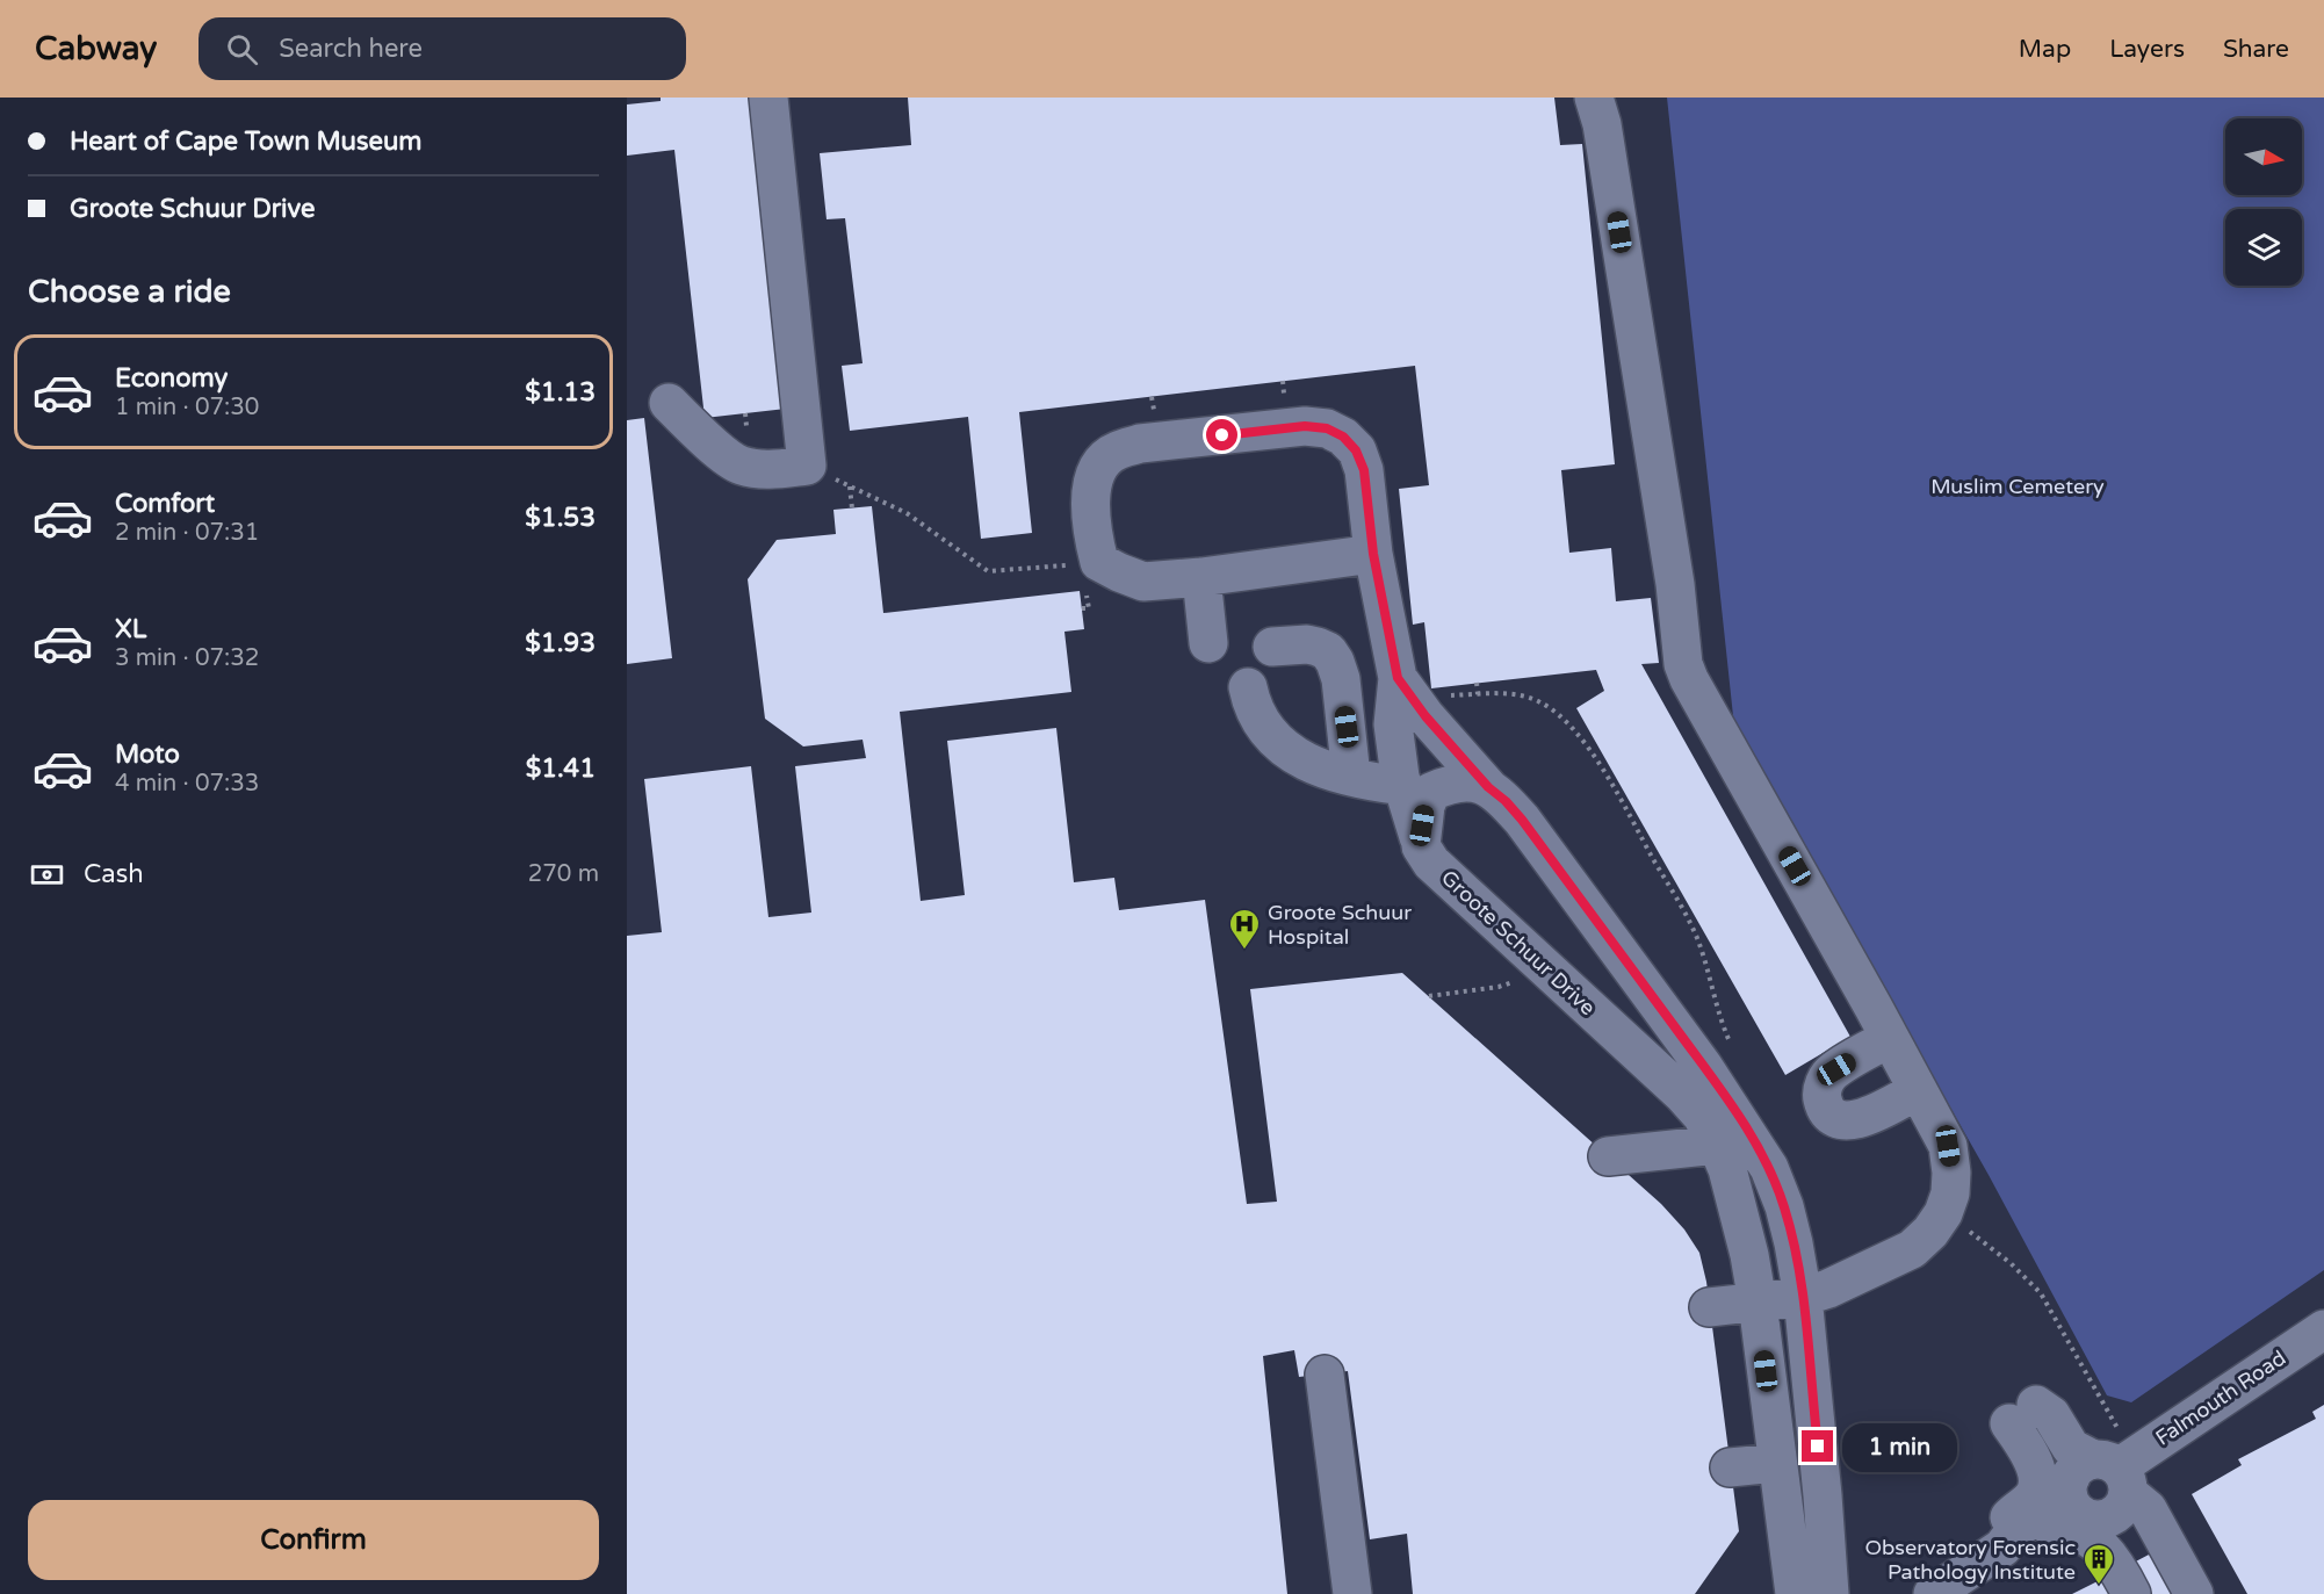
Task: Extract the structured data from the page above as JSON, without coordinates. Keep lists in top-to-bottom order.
{
  "streets": {
    "street": ["Groote Schuur Drive", "Falmouth Road"]
  },
  "parks": ["Muslim Cemetery"],
  "places": {
    "hospital": ["Groote Schuur Hospital"],
    "building": ["Observatory Forensic Pathology Institute"]
  },
  "north": "right",
  "page": {
    "header": "Cabway",
    "search": "Search here",
    "nav": ["Map", "Layers", "Share"],
    "banner": ["Heart of Cape Town Museum", "Groote Schuur Drive"],
    "heading": "Choose a ride",
    "list": [
      {
        "name": "Economy",
        "note": "1 min · 07:30",
        "value": "$1.13"
      },
      {
        "name": "Comfort",
        "note": "2 min · 07:31",
        "value": "$1.53"
      },
      {
        "name": "XL",
        "note": "3 min · 07:32",
        "value": "$1.93"
      },
      {
        "name": "Moto",
        "note": "4 min · 07:33",
        "value": "$1.41"
      }
    ],
    "pay": ["Cash", "270 m"],
    "bubble": "1 min",
    "buttons": "Confirm"
  }
}
